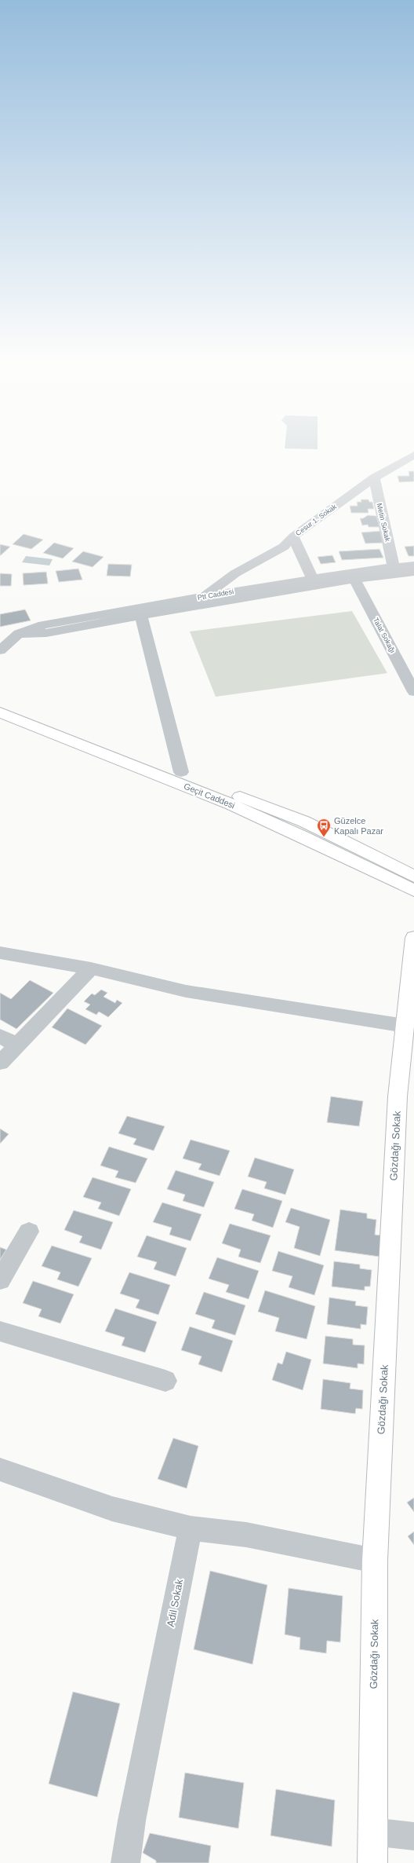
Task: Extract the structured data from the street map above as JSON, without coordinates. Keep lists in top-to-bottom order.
{
  "streets": {
    "main road": ["Geçit Caddesi", "Gözdağı Sokak"],
    "street": [
      "Cesur 1. Sokak",
      "Metin Sokak",
      "Ptt Caddesi",
      "Talat Sokağı",
      "Adil Sokak"
    ]
  },
  "crossings": [
    ["Cesur 1. Sokak", "Metin Sokak"],
    ["Cesur 1. Sokak", "Ptt Caddesi"],
    ["Metin Sokak", "Ptt Caddesi"],
    ["Ptt Caddesi", "Talat Sokağı"]
  ],
  "places": {
    "bus stop": ["Güzelce Kapalı Pazar"]
  }
}
